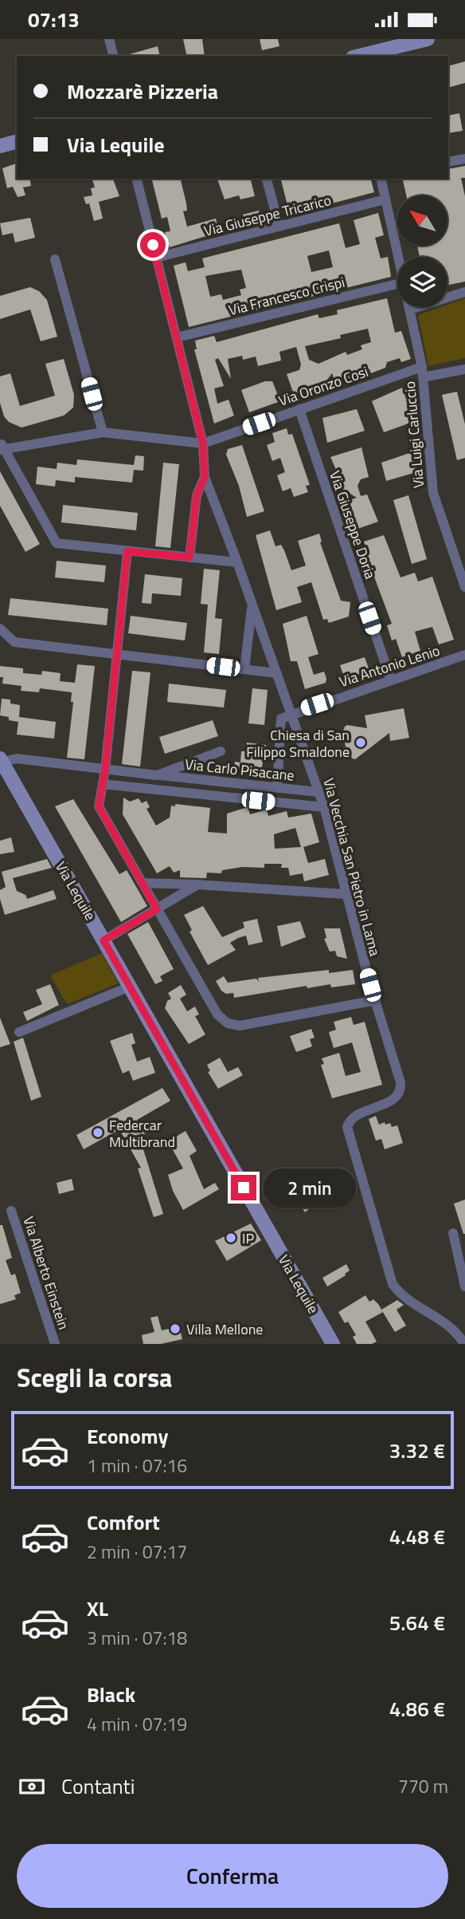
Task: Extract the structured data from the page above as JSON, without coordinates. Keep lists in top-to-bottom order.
{
  "streets": {
    "main road": ["Via Lequile"],
    "street": [
      "Via Giuseppe Tricarico",
      "Via Francesco Crispi",
      "Via Oronzo Cosi",
      "Via Luigi Carluccio",
      "Via Giuseppe Doria",
      "Via Antonio Lenio",
      "Via Carlo Pisacane",
      "Via Vecchia San Pietro in Lama",
      "Via Alberto Einstein"
    ]
  },
  "crossings": [
    ["Via Giuseppe Tricarico", "Via Luigi Carluccio"],
    ["Via Giuseppe Tricarico", "Via Vecchia San Pietro in Lama"],
    ["Via Francesco Crispi", "Via Vecchia San Pietro in Lama"],
    ["Via Oronzo Cosi", "Via Luigi Carluccio"],
    ["Via Oronzo Cosi", "Via Giuseppe Doria"],
    ["Via Oronzo Cosi", "Via Vecchia San Pietro in Lama"],
    ["Via Giuseppe Doria", "Via Antonio Lenio"],
    ["Via Antonio Lenio", "Via Vecchia San Pietro in Lama"],
    ["Via Carlo Pisacane", "Via Vecchia San Pietro in Lama"],
    ["Via Carlo Pisacane", "Via Lequile"]
  ],
  "places": [
    "Chiesa di San Filippo Smaldone",
    "Federcar Multibrand",
    "IP",
    "Villa Mellone"
  ],
  "north": "top left",
  "page": {
    "status": "07:13",
    "banner": ["Mozzarè Pizzeria", "Via Lequile"],
    "bubble": "2 min",
    "heading": "Scegli la corsa",
    "list": [
      {
        "name": "Economy",
        "note": "1 min · 07:16",
        "value": "3.32 €"
      },
      {
        "name": "Comfort",
        "note": "2 min · 07:17",
        "value": "4.48 €"
      },
      {
        "name": "XL",
        "note": "3 min · 07:18",
        "value": "5.64 €"
      },
      {
        "name": "Black",
        "note": "4 min · 07:19",
        "value": "4.86 €"
      }
    ],
    "pay": ["Contanti", "770 m"],
    "buttons": "Conferma"
  }
}
